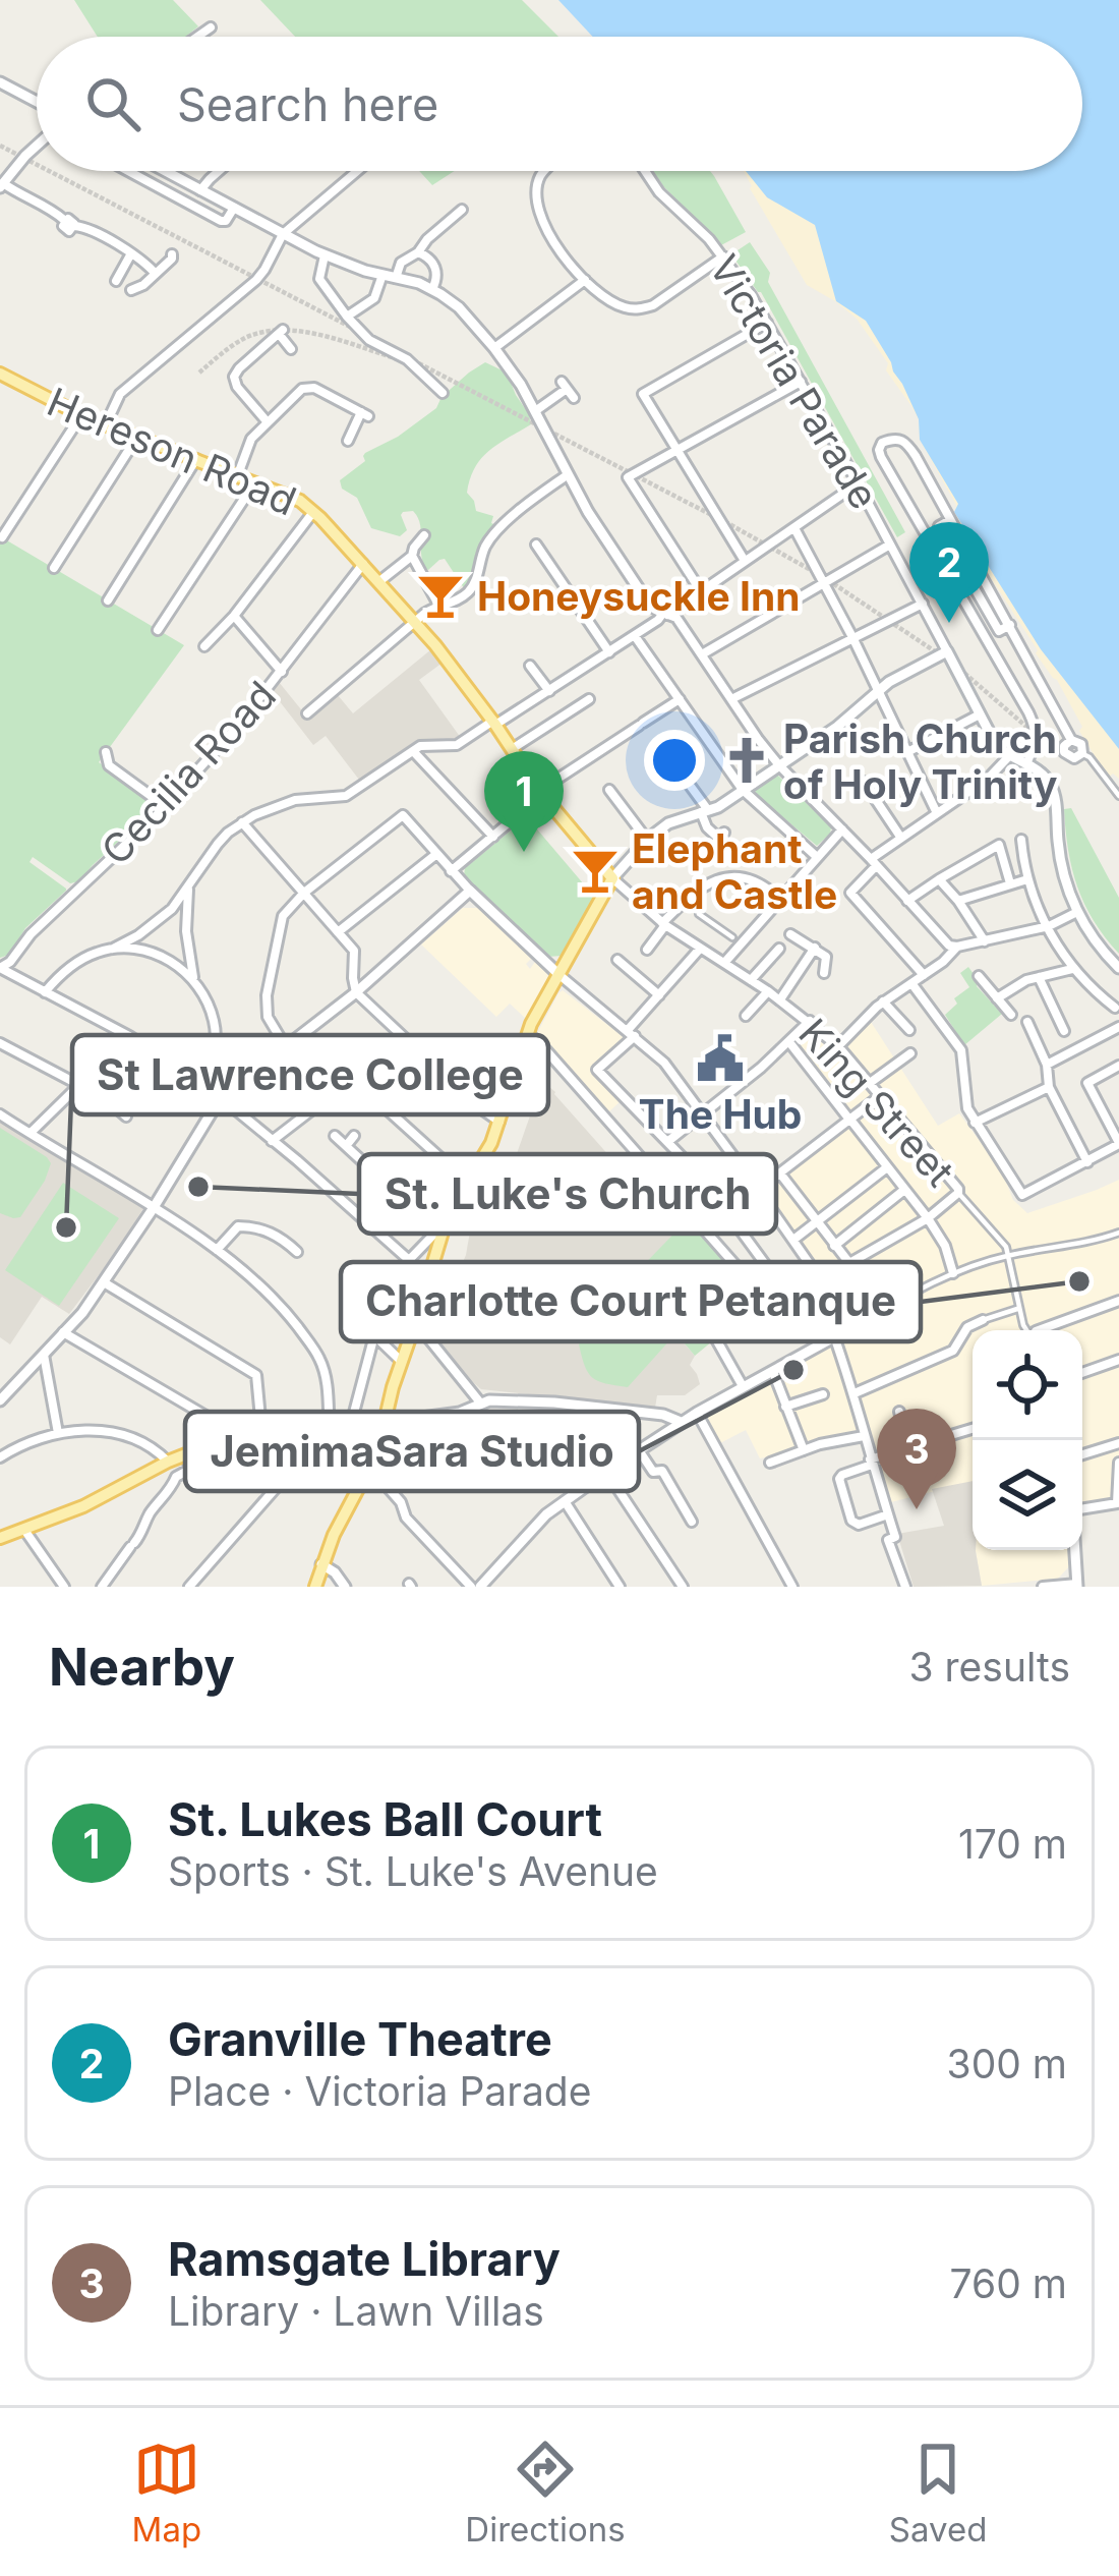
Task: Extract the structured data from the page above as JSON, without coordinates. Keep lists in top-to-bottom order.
{
  "streets": {
    "main road": ["Hereson Road"],
    "street": ["Victoria Parade", "Cecilia Road", "King Street"]
  },
  "crossings": [
    ["Hereson Road", "Cecilia Road"],
    ["Hereson Road", "King Street"]
  ],
  "places": {
    "bar": ["Honeysuckle Inn", "Elephant and Castle"],
    "church": ["Parish Church of Holy Trinity"],
    "public building": ["The Hub"],
    "other": [
      "St. Luke's Church",
      "St Lawrence College",
      "Charlotte Court Petanque",
      "JemimaSara Studio"
    ]
  },
  "page": {
    "search": "Search here",
    "pins": ["2", "1", "3"],
    "heading": ["Nearby", "3 results"],
    "list": [
      {
        "mark": "1",
        "name": "St. Lukes Ball Court",
        "note": "Sports · St. Luke's Avenue",
        "value": "170 m"
      },
      {
        "mark": "2",
        "name": "Granville Theatre",
        "note": "Place · Victoria Parade",
        "value": "300 m"
      },
      {
        "mark": "3",
        "name": "Ramsgate Library",
        "note": "Library · Lawn Villas",
        "value": "760 m"
      }
    ],
    "nav": ["Map", "Directions", "Saved"]
  }
}
